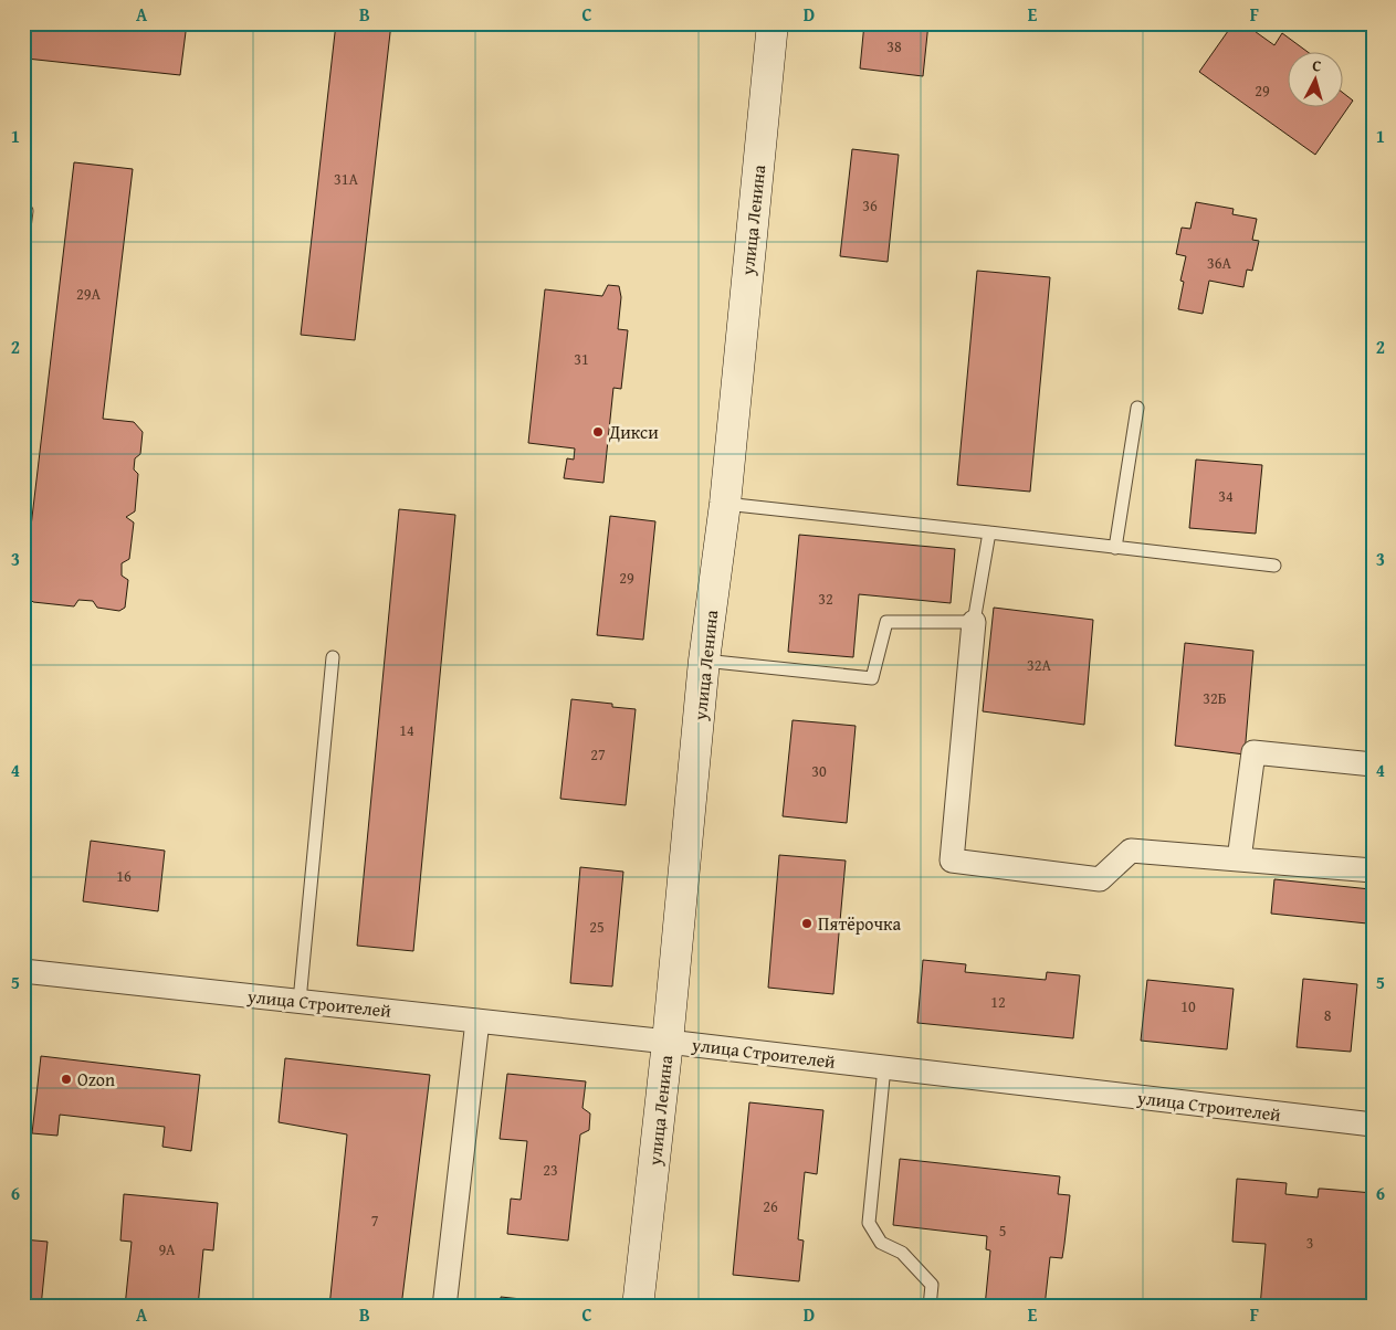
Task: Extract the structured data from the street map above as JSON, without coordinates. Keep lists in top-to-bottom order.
{
  "streets": {
    "main road": ["улица Ленина"],
    "street": ["улица Строителей"]
  },
  "crossings": [
    ["улица Ленина", "улица Строителей"]
  ],
  "places": ["Дикси", "Пятёрочка", "Ozon"],
  "house_numbers": [
    "38",
    "29",
    "31А",
    "36",
    "36А",
    "29А",
    "31",
    "34",
    "29",
    "32",
    "32А",
    "32Б",
    "14",
    "27",
    "30",
    "16",
    "25",
    "12",
    "10",
    "8",
    "23",
    "26",
    "7",
    "5",
    "3",
    "9А"
  ],
  "north": "top",
  "grid": {
    "columns": [
      "A",
      "B",
      "C",
      "D",
      "E",
      "F"
    ],
    "rows": [
      "1",
      "2",
      "3",
      "4",
      "5",
      "6"
    ]
  }
}
